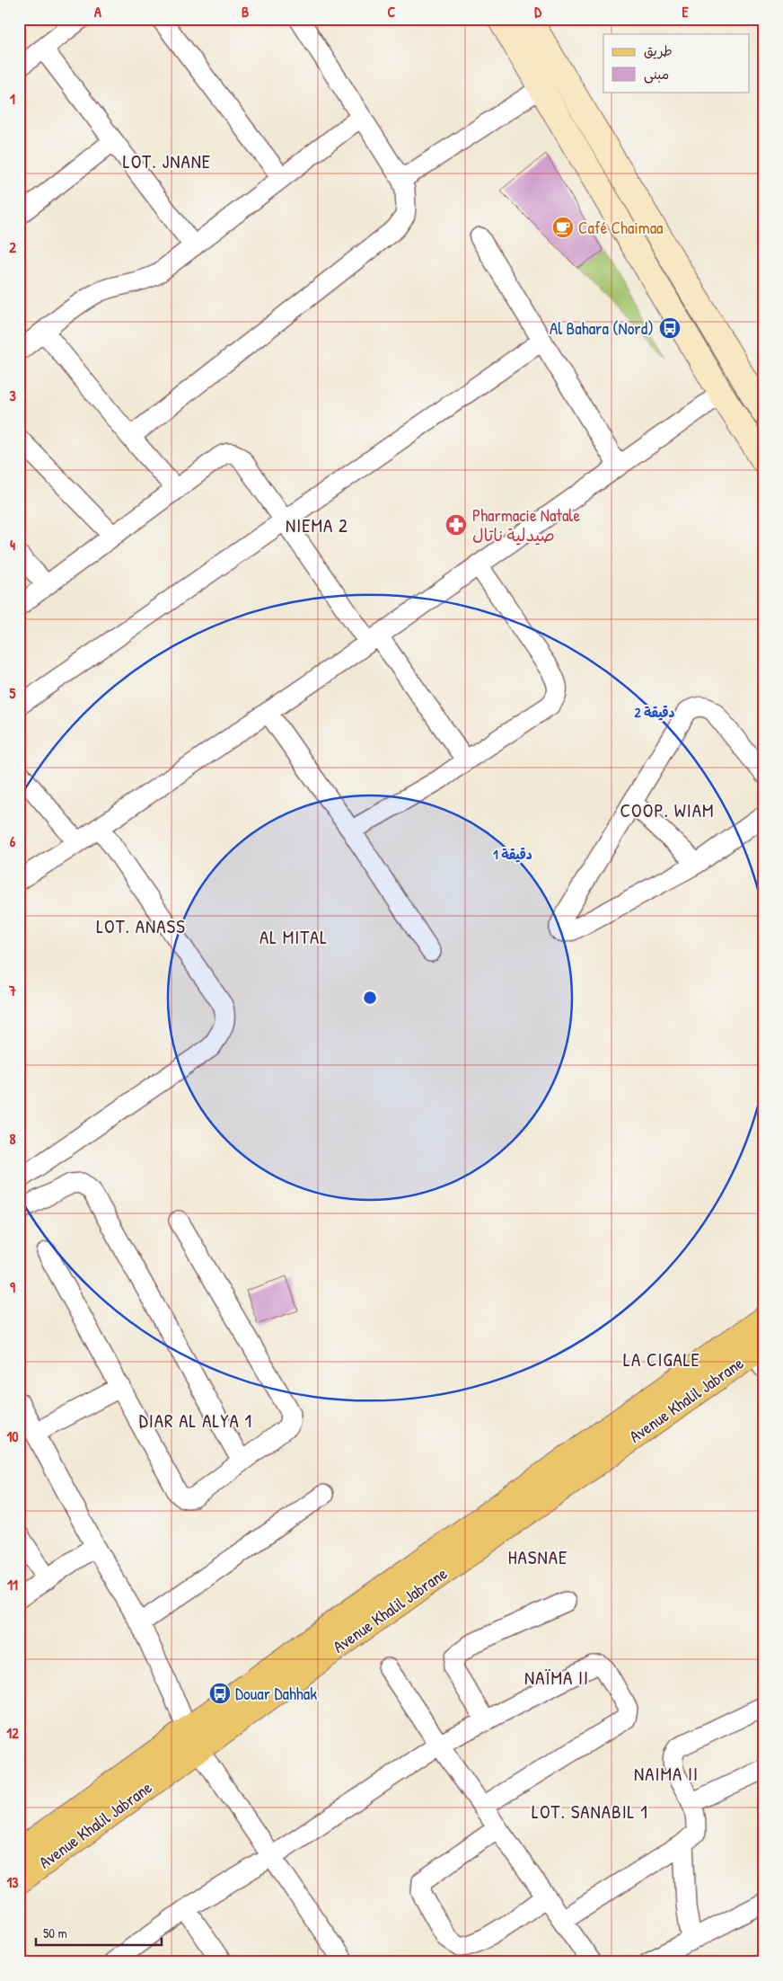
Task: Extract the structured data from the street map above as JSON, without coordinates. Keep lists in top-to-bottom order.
{
  "streets": {
    "main road": ["Avenue Khalil Jabrane"]
  },
  "districts": [
    "LOT. JNANE",
    "NIEMA 2",
    "COOP. WIAM",
    "LOT. ANASS",
    "AL MITAL",
    "LA CIGALE",
    "DIAR AL ALYA 1",
    "HASNAE",
    "NAÏMA II",
    "NAIMA II",
    "LOT. SANABIL 1"
  ],
  "places": {
    "cafe": ["Café Chaimaa"],
    "bus stop": ["Al Bahara (Nord)", "Douar Dahhak"],
    "pharmacy": ["Pharmacie Natale صيدلية ناتال"]
  },
  "legend": ["طريق", "مبنى"],
  "scale_bar": "50 m",
  "grid": {
    "columns": [
      "A",
      "B",
      "C",
      "D",
      "E"
    ],
    "rows": [
      "1",
      "2",
      "3",
      "4",
      "5",
      "6",
      "7",
      "8",
      "9",
      "10",
      "11",
      "12",
      "13"
    ]
  },
  "rings": ["2 دقيقة", "1 دقيقة"]
}
